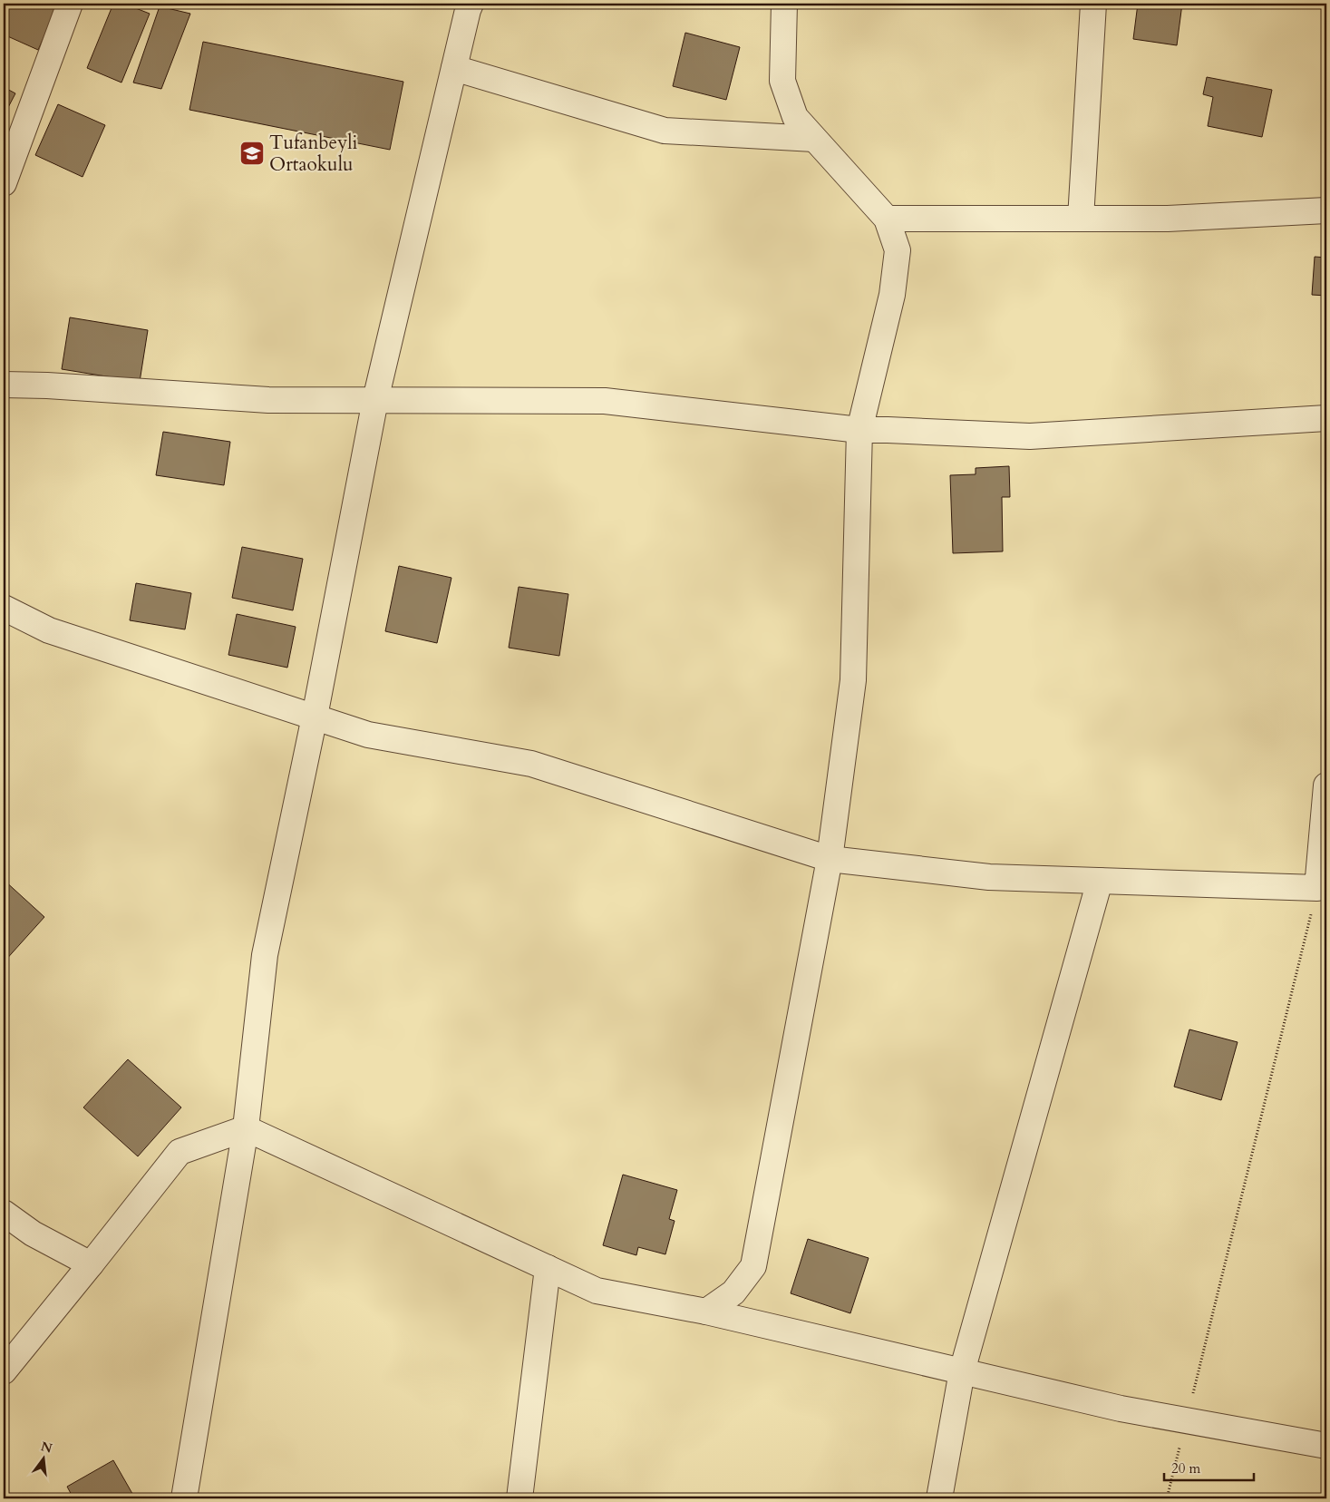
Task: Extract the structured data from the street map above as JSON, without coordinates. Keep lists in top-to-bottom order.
{
  "places": {
    "school or university": ["Tufanbeyli Ortaokulu"]
  },
  "scale_bar": "20 m",
  "north": "top"
}
